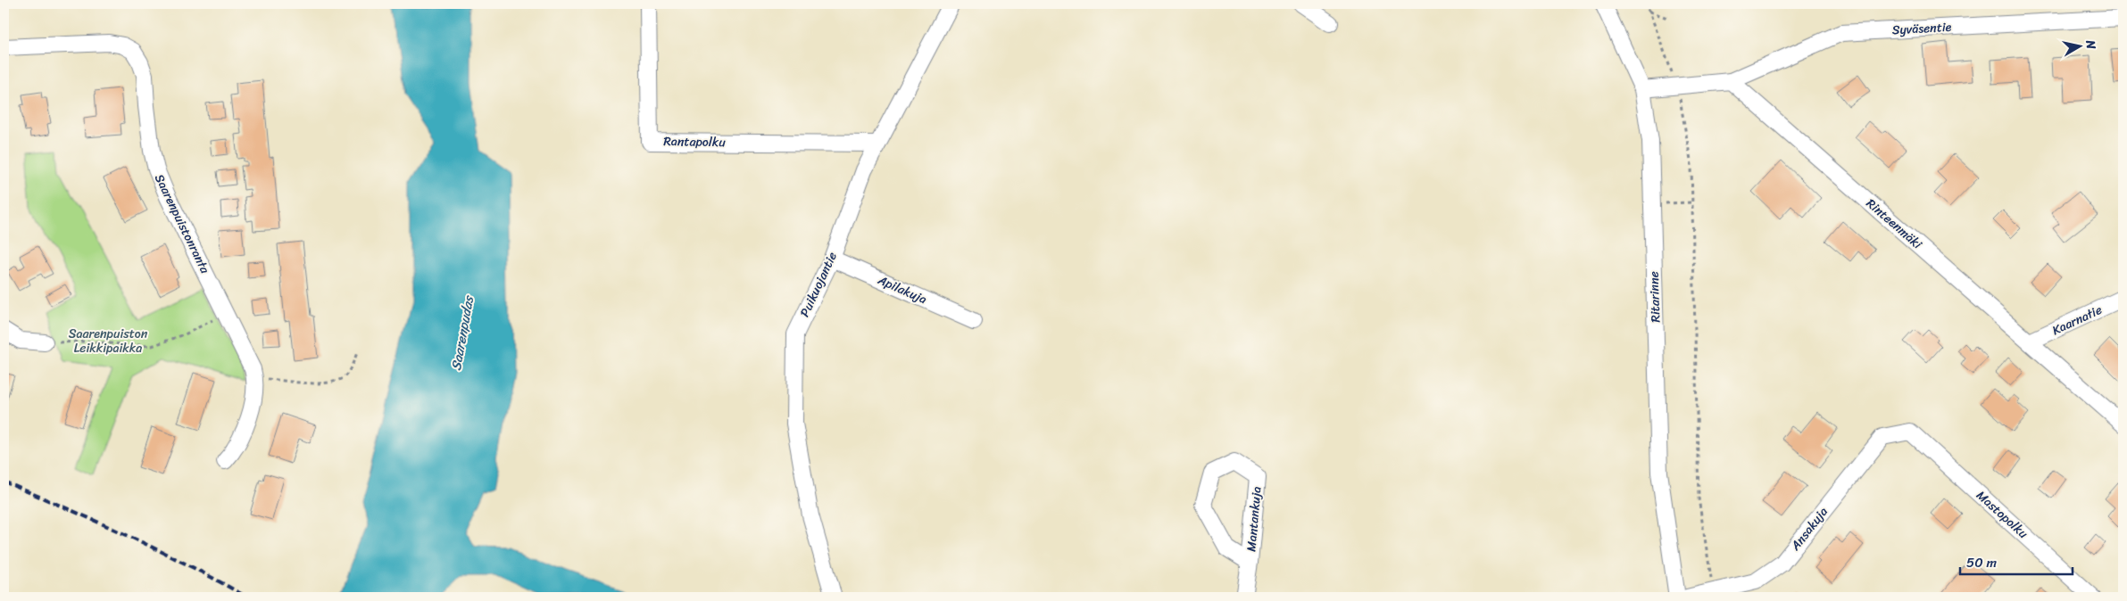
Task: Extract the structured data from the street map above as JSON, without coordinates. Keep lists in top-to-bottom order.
{
  "streets": {
    "street": [
      "Syväsentie",
      "Rantapolku",
      "Saarenpuistonranta",
      "Rinteenmäki",
      "Puikuojantie",
      "Apilakuja",
      "Ritarinne",
      "Kaarnatie",
      "Mastopolku",
      "Mantankuja",
      "Ansakuja"
    ]
  },
  "crossings": [
    ["Syväsentie", "Rinteenmäki"],
    ["Rantapolku", "Puikuojantie"],
    ["Rinteenmäki", "Kaarnatie"],
    ["Puikuojantie", "Apilakuja"],
    ["Mastopolku", "Ansakuja"]
  ],
  "water": ["Saarenpudas"],
  "parks": ["Saarenpuiston Leikkipaikka"],
  "scale_bar": "50 m",
  "north": "right"
}
